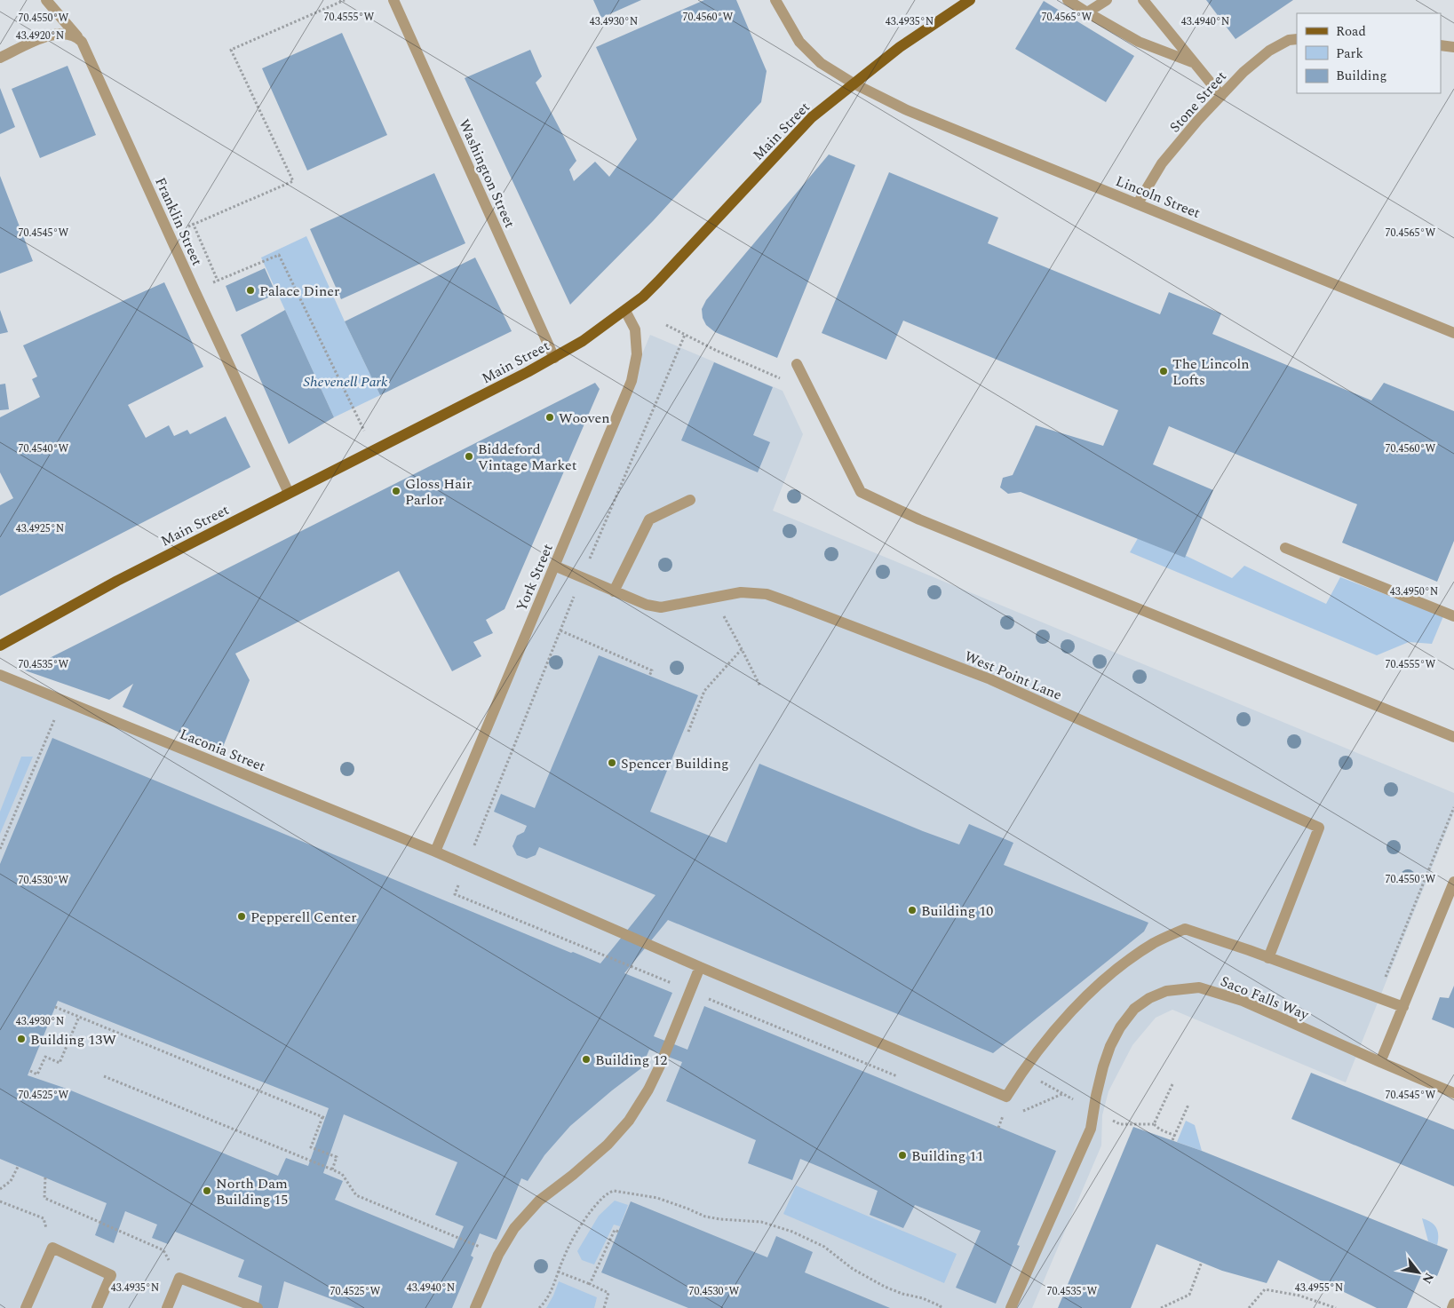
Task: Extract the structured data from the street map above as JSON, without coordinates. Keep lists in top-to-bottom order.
{
  "streets": {
    "main road": ["Main Street"],
    "street": [
      "Stone Street",
      "Washington Street",
      "Lincoln Street",
      "Franklin Street",
      "York Street",
      "West Point Lane",
      "Laconia Street",
      "Saco Falls Way"
    ]
  },
  "crossings": [
    ["Stone Street", "Lincoln Street"],
    ["Main Street", "Washington Street"],
    ["Main Street", "Lincoln Street"],
    ["Main Street", "Franklin Street"],
    ["Main Street", "York Street"],
    ["York Street", "West Point Lane"],
    ["York Street", "Laconia Street"]
  ],
  "parks": ["Shevenell Park"],
  "places": [
    "Palace Diner",
    "The Lincoln Lofts",
    "Wooven",
    "Biddeford Vintage Market",
    "Gloss Hair Parlor",
    "Spencer Building",
    "Building 10",
    "Pepperell Center",
    "Building 13W",
    "Building 12",
    "Building 11",
    "North Dam Building 15"
  ],
  "legend": ["Road", "Park", "Building"],
  "north": "bottom right",
  "coordinates": [
    "70.4555°W",
    "70.4560°W",
    "70.4565°W",
    "70.4550°W",
    "43.4930°N",
    "43.4935°N",
    "43.4940°N",
    "43.4920°N",
    "70.4545°W",
    "70.4540°W",
    "43.4925°N",
    "43.4950°N",
    "70.4535°W",
    "70.4530°W",
    "70.4525°W",
    "43.4955°N"
  ]
}
